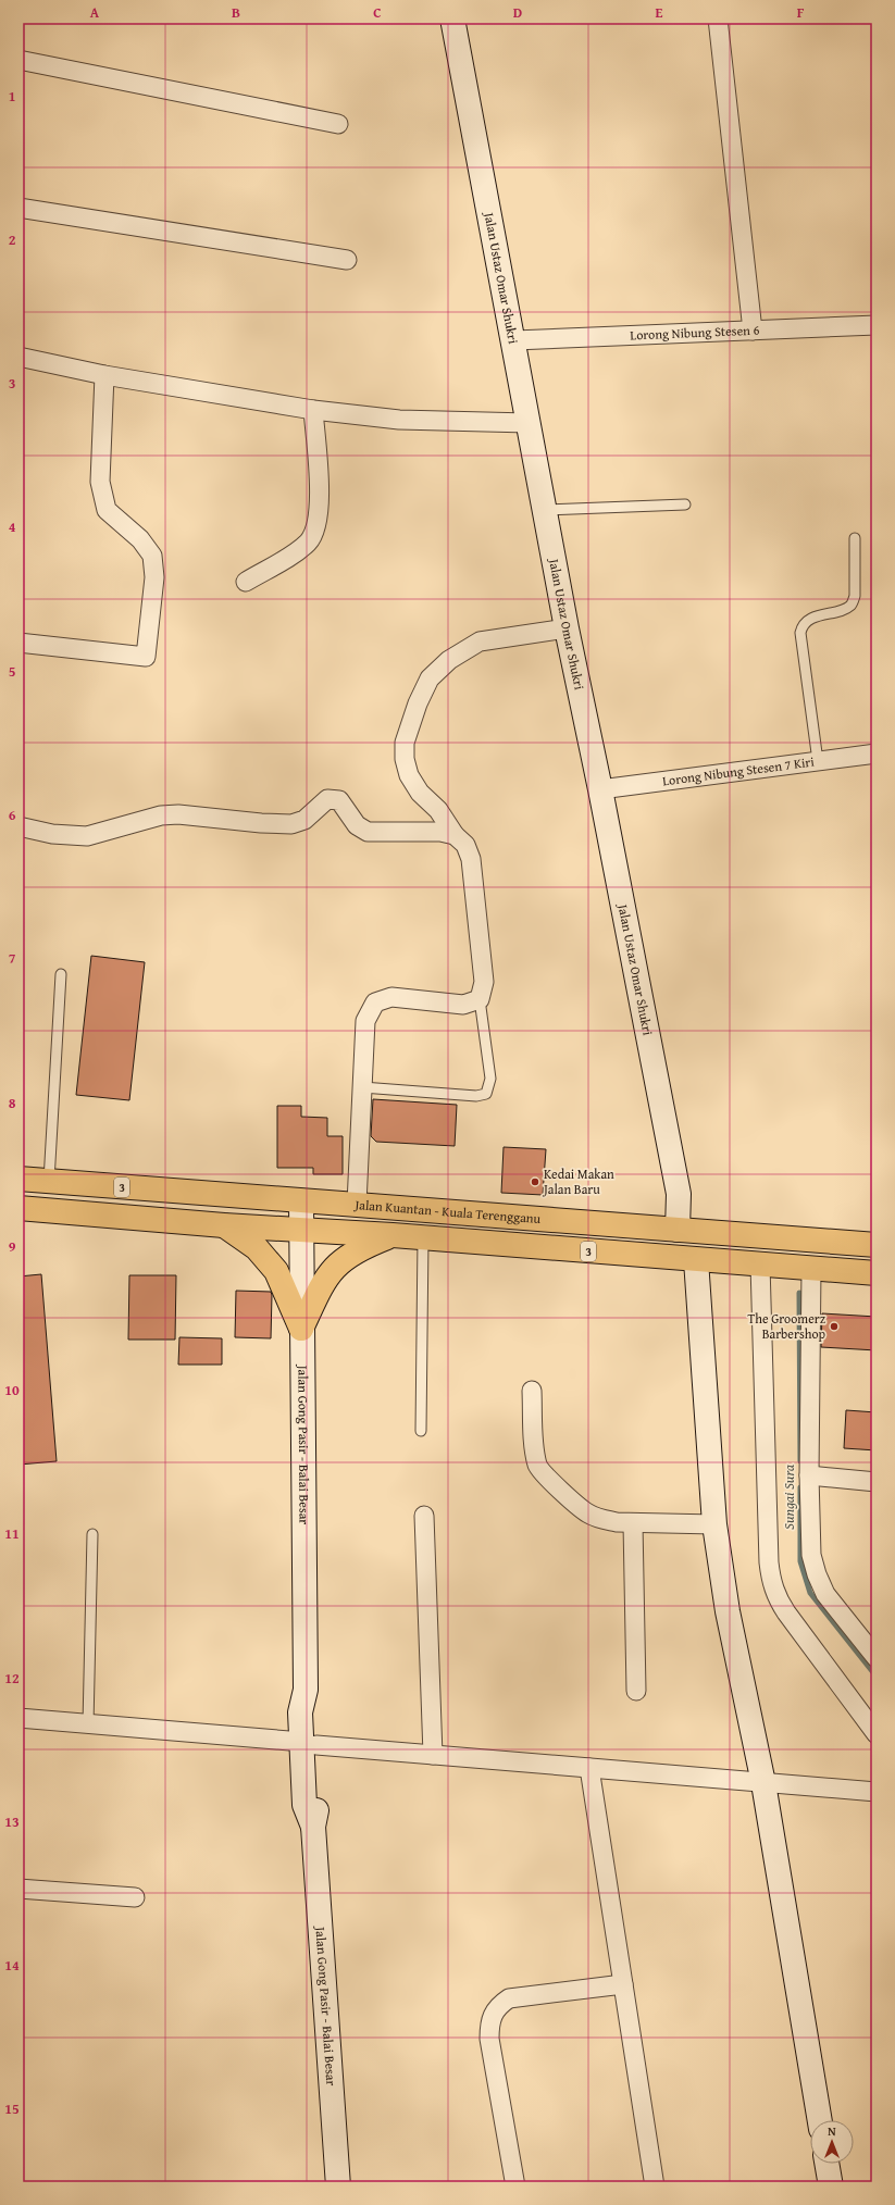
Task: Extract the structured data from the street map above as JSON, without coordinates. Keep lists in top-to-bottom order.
{
  "streets": {
    "highway": ["3", "Jalan Kuantan - Kuala Terengganu"],
    "street": [
      "Jalan Ustaz Omar Shukri",
      "Lorong Nibung Stesen 6",
      "Lorong Nibung Stesen 7 Kiri",
      "Jalan Gong Pasir - Balai Besar"
    ]
  },
  "crossings": [
    ["Jalan Ustaz Omar Shukri", "Lorong Nibung Stesen 6"],
    ["Jalan Ustaz Omar Shukri", "Lorong Nibung Stesen 7 Kiri"],
    ["Jalan Ustaz Omar Shukri", "Jalan Kuantan - Kuala Terengganu"],
    ["3", "Jalan Gong Pasir - Balai Besar"],
    ["Jalan Kuantan - Kuala Terengganu", "Jalan Gong Pasir - Balai Besar"]
  ],
  "water": ["Sungai Sura"],
  "places": ["Kedai Makan Jalan Baru", "The Groomerz Barbershop"],
  "north": "top",
  "grid": {
    "columns": [
      "A",
      "B",
      "C",
      "D",
      "E",
      "F"
    ],
    "rows": [
      "1",
      "2",
      "3",
      "4",
      "5",
      "6",
      "7",
      "8",
      "9",
      "10",
      "11",
      "12",
      "13",
      "14",
      "15"
    ]
  }
}
